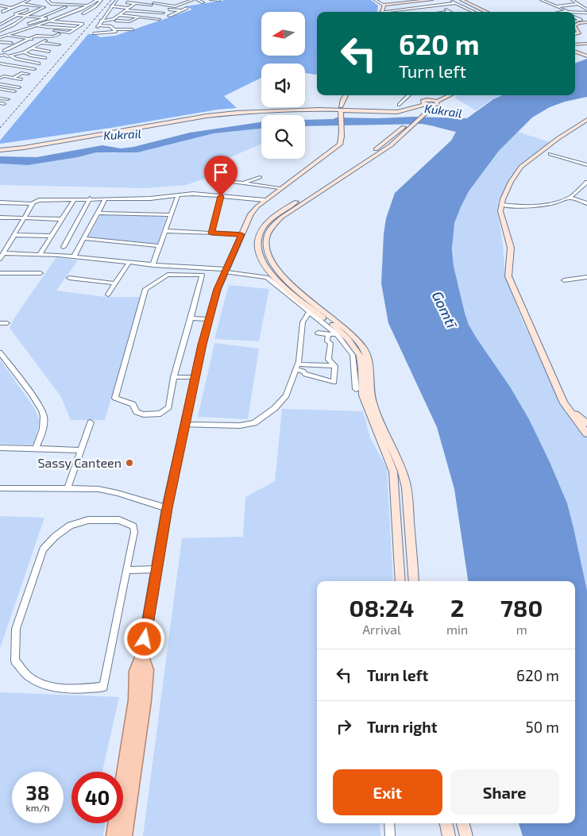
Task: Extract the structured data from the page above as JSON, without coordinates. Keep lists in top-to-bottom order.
{
  "water": ["Kukrail", "Gomtī"],
  "places": ["Sassy Canteen"],
  "north": "left",
  "page": {
    "turn": ["620 m", "Turn left"],
    "eta": [
      "08:24",
      "Arrival",
      "2",
      "min",
      "780",
      "m"
    ],
    "list": [
      {
        "name": "Turn left",
        "value": "620 m"
      },
      {
        "name": "Turn right",
        "value": "50 m"
      }
    ],
    "buttons": ["Exit", "Share"],
    "speed": "38 km/h",
    "limit": "40"
  }
}
